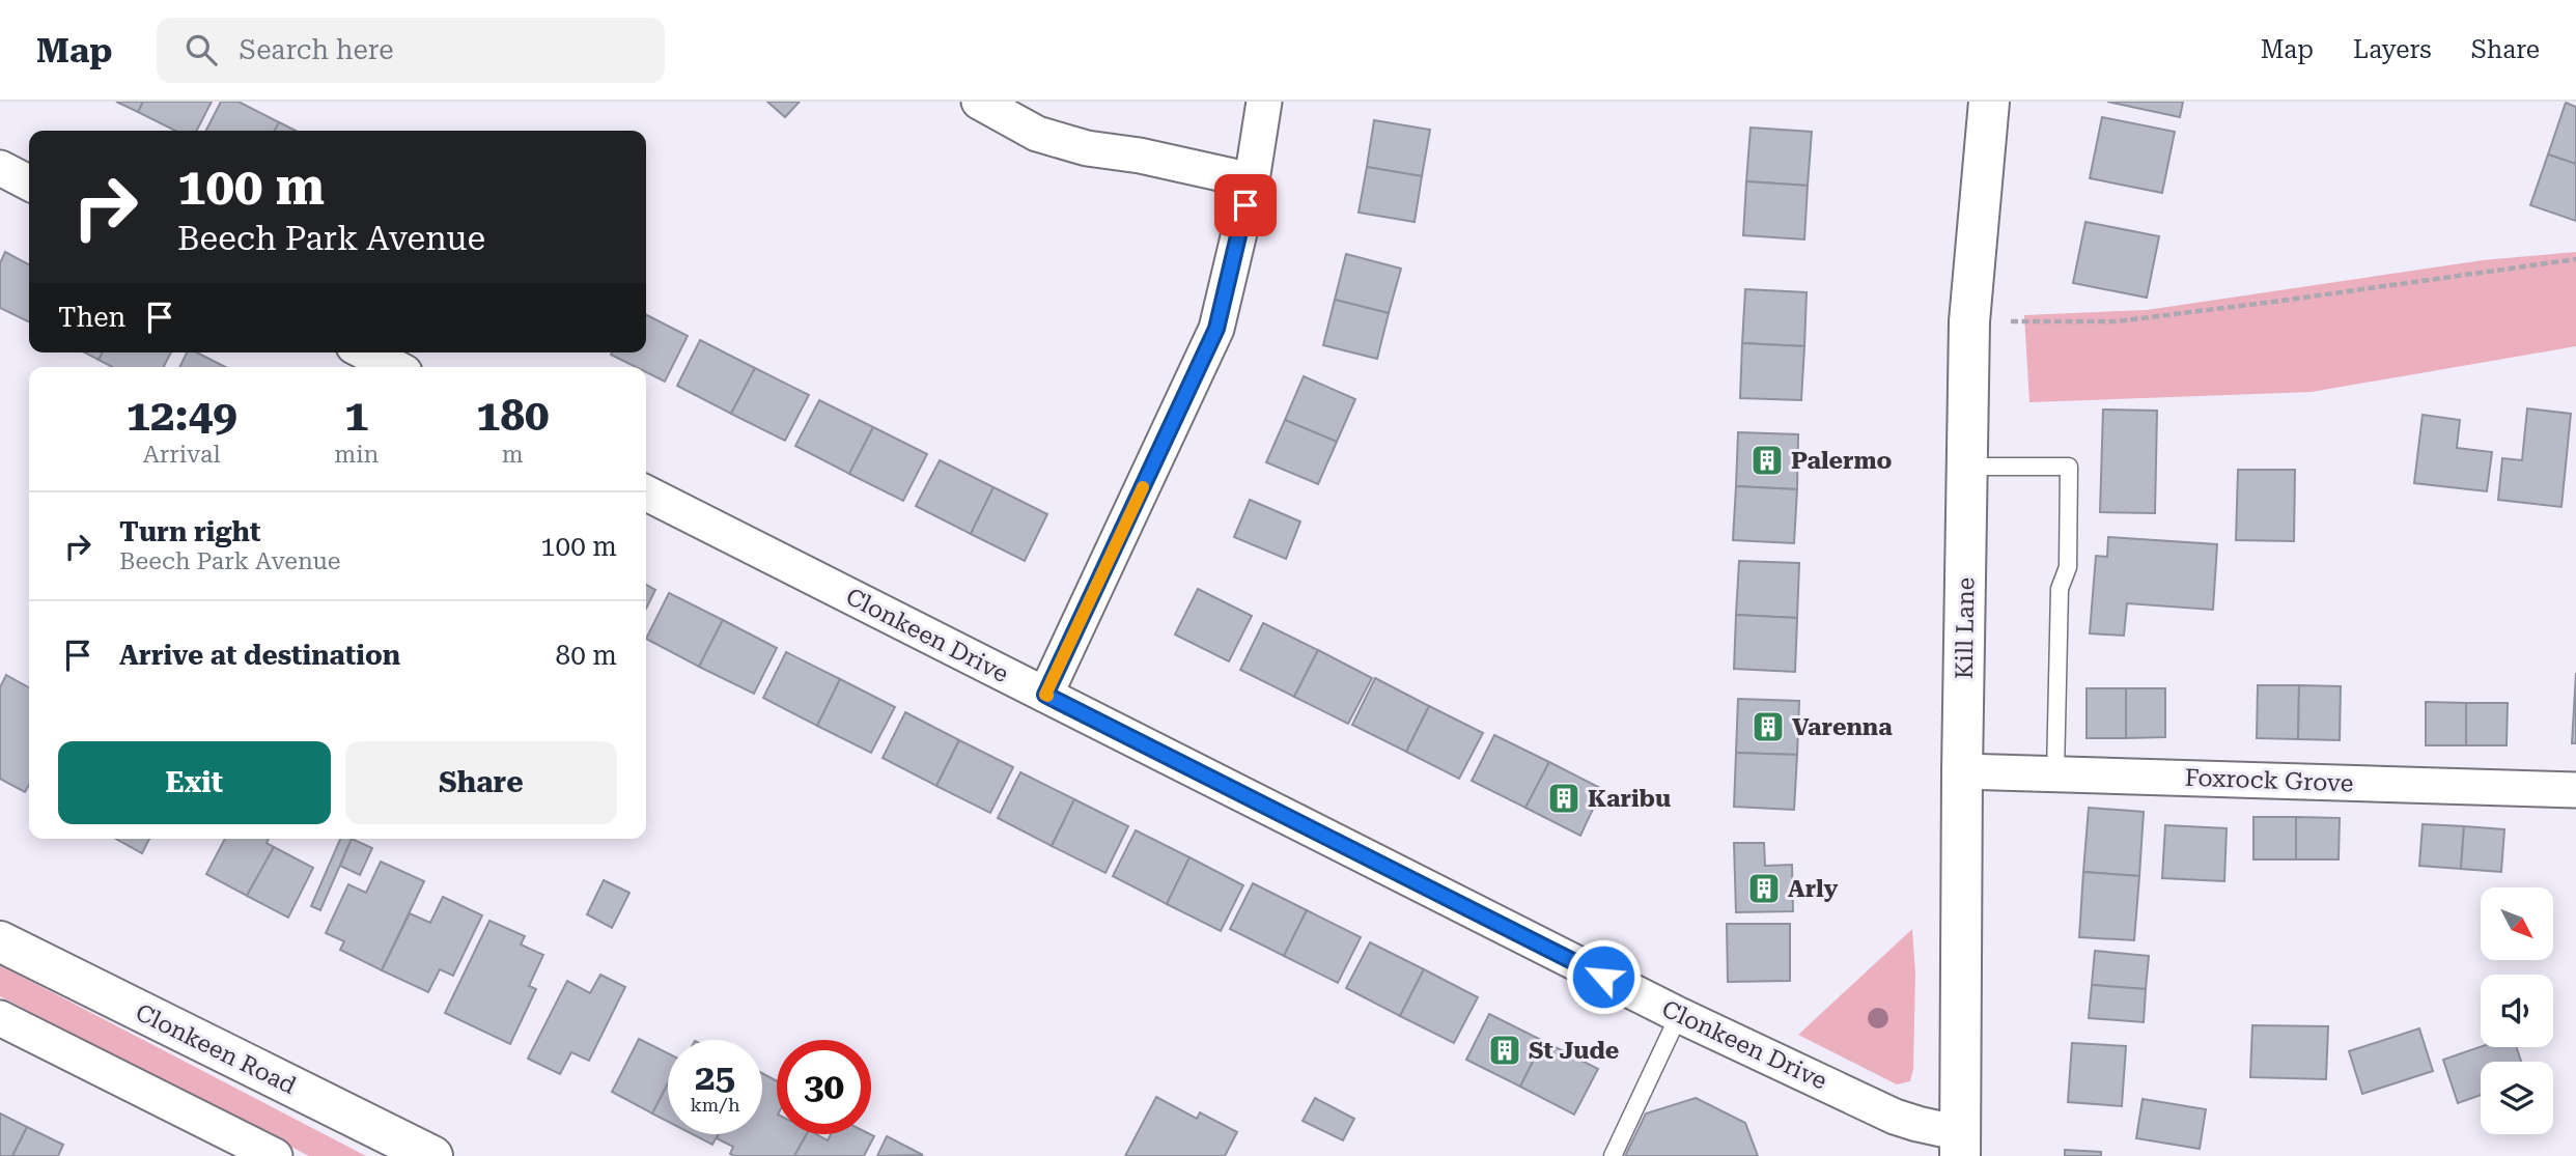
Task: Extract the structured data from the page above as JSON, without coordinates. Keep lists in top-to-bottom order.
{
  "streets": {
    "main road": ["Kill Lane", "Clonkeen Road"],
    "street": ["Clonkeen Drive", "Foxrock Grove"]
  },
  "crossings": [
    ["Kill Lane", "Clonkeen Drive"],
    ["Kill Lane", "Foxrock Grove"]
  ],
  "places": {
    "building": [
      "Palermo",
      "Varenna",
      "Karibu",
      "Arly",
      "St Jude"
    ]
  },
  "north": "bottom right",
  "page": {
    "header": "Map",
    "search": "Search here",
    "nav": ["Map", "Layers", "Share"],
    "turn": ["100 m", "Beech Park Avenue"],
    "then": "Then",
    "eta": [
      "12:49",
      "Arrival",
      "1",
      "min",
      "180",
      "m"
    ],
    "list": [
      {
        "name": "Turn right",
        "note": "Beech Park Avenue",
        "value": "100 m"
      },
      {
        "name": "Arrive at destination",
        "value": "80 m"
      }
    ],
    "buttons": ["Exit", "Share"],
    "speed": "25 km/h",
    "limit": "30"
  }
}
